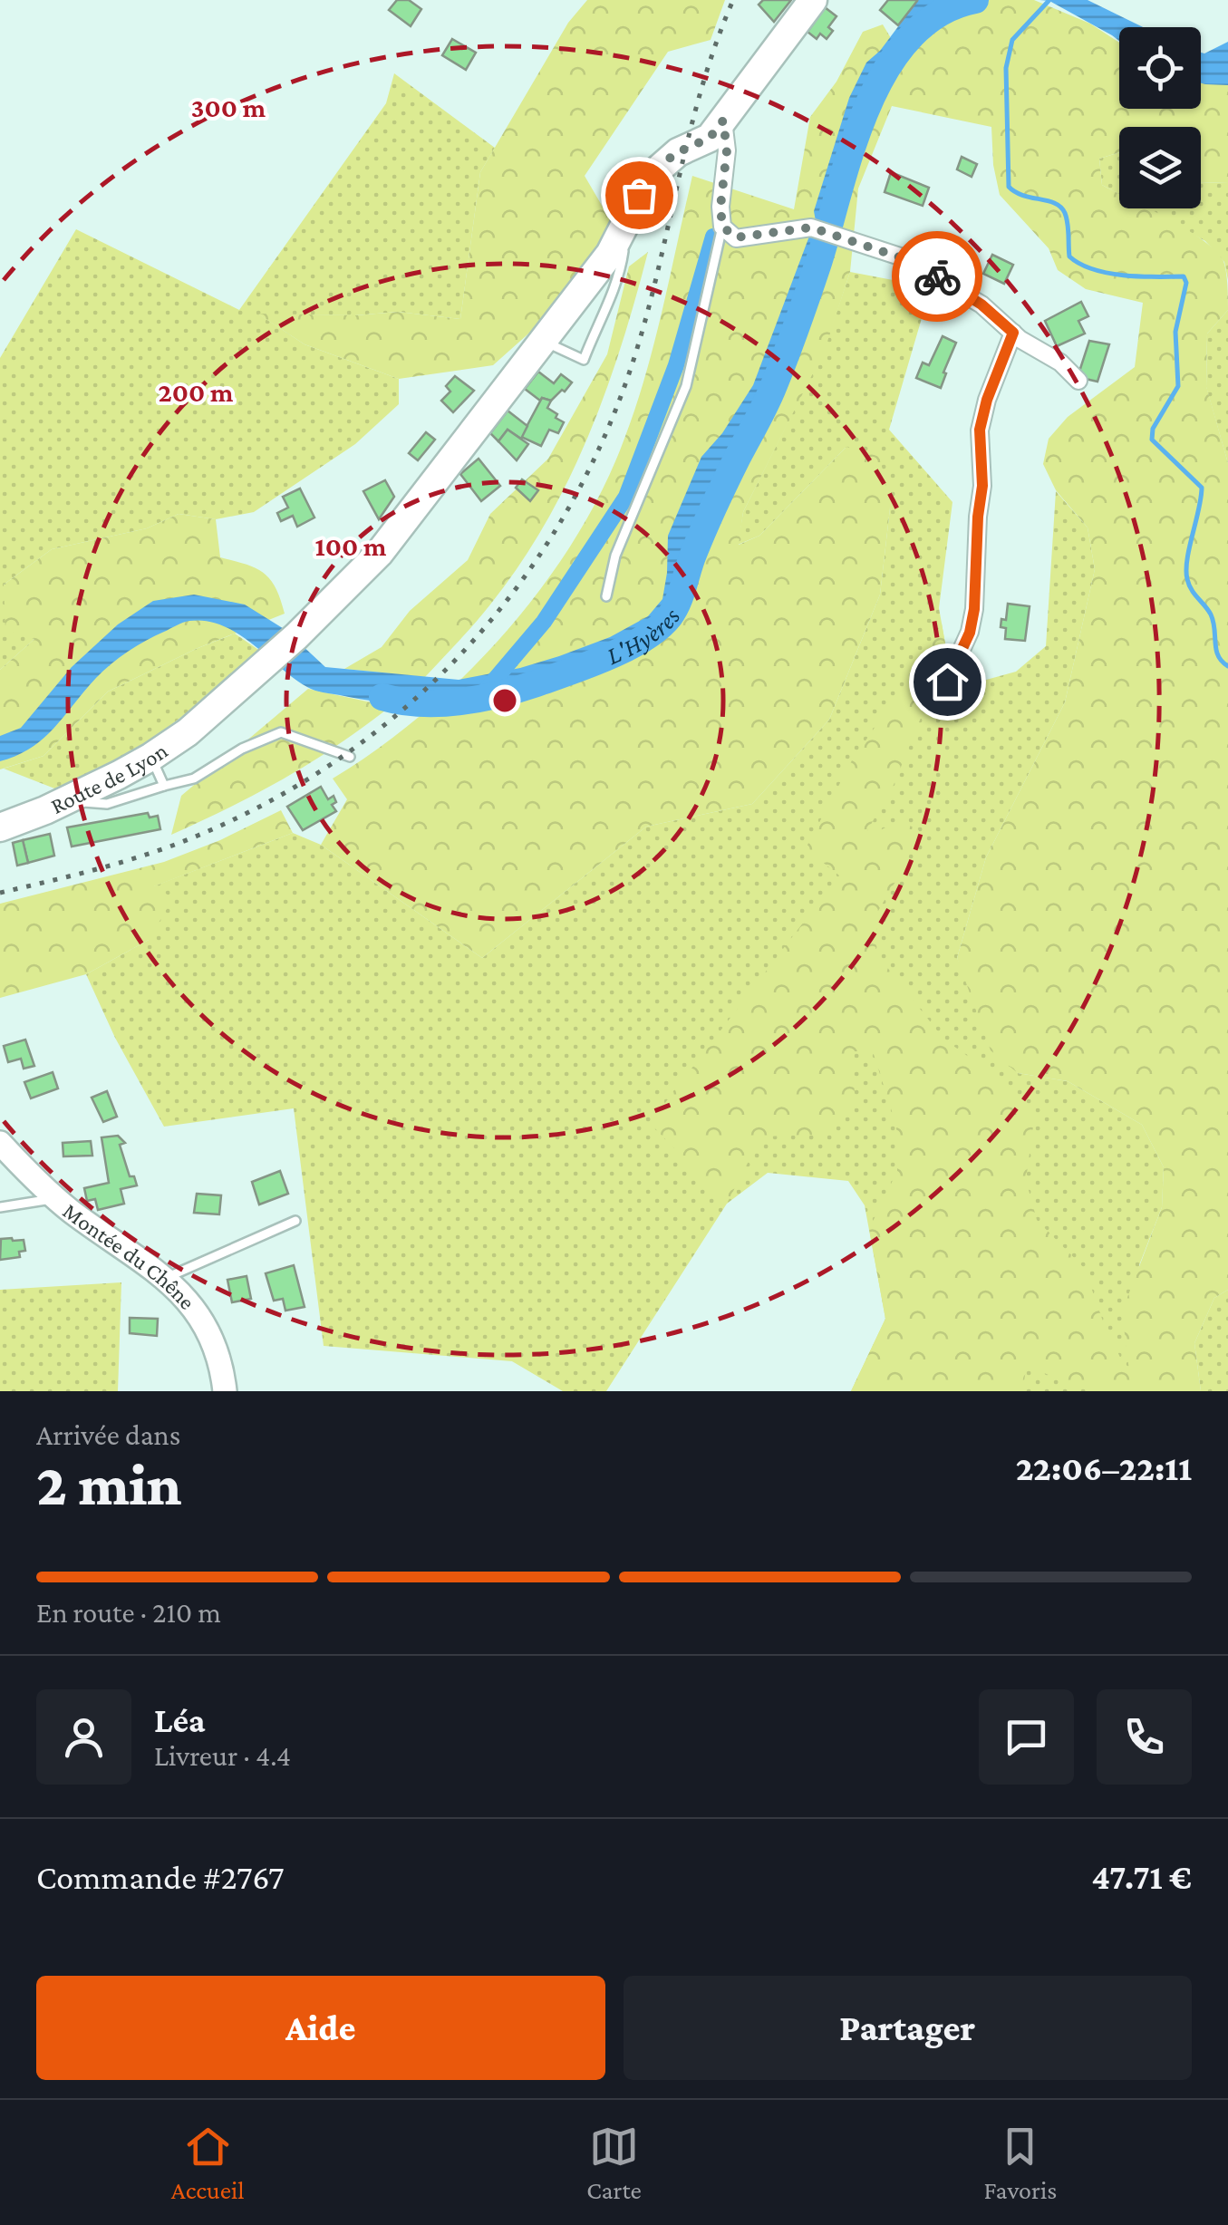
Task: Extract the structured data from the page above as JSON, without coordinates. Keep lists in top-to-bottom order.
{
  "streets": {
    "main road": ["Route de Lyon"],
    "street": ["Montée du Chêne"]
  },
  "water": ["L'Hyères"],
  "page": {
    "heading": ["2 min", "Arrivée dans", "22:06–22:11"],
    "panel": [
      "Léa",
      "Livreur · 4.4",
      "Commande #2767",
      "47.71 €"
    ],
    "bar": "En route · 210 m",
    "buttons": ["Aide", "Partager"],
    "tabs": ["Accueil", "Carte", "Favoris"]
  },
  "rings": ["300 m", "200 m", "100 m"]
}
